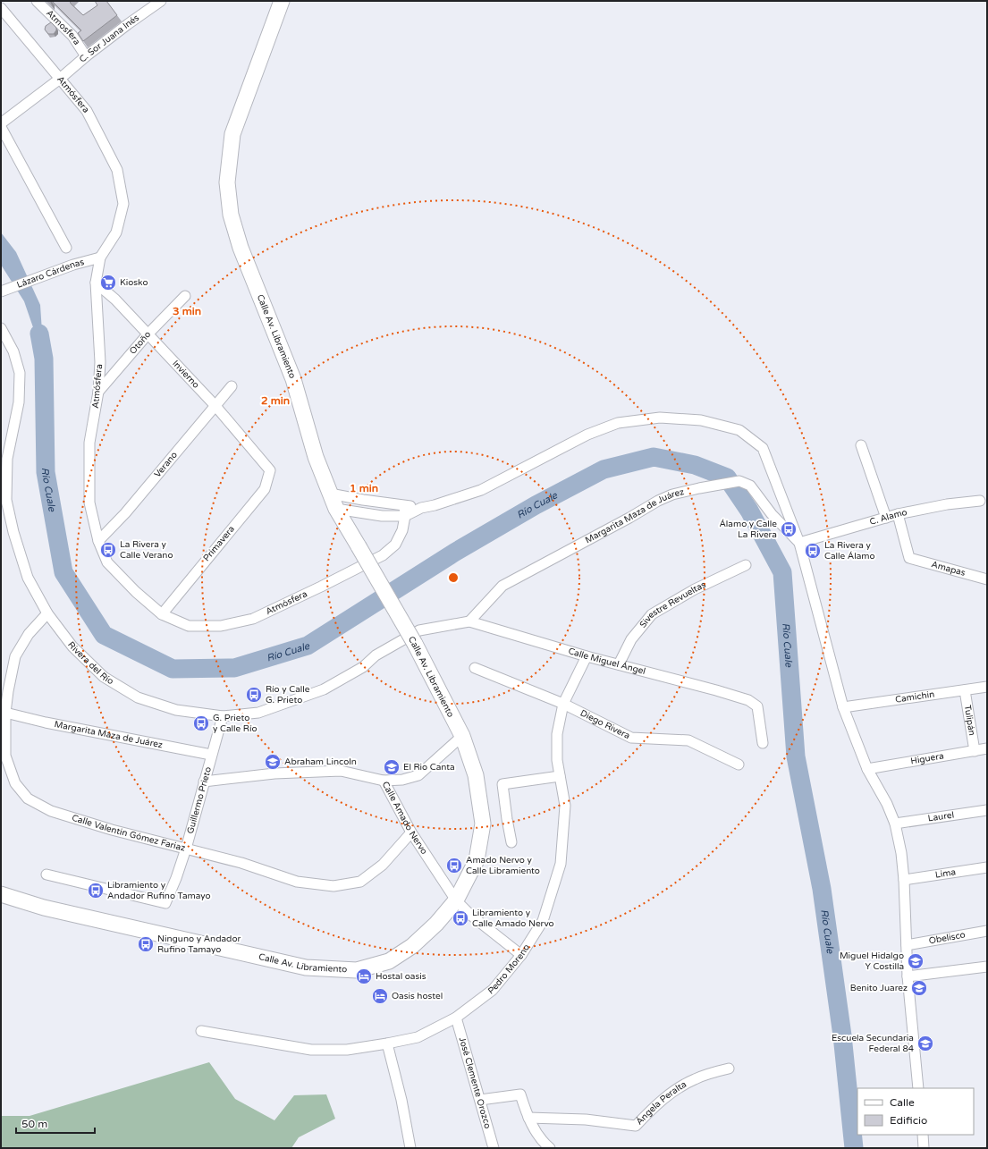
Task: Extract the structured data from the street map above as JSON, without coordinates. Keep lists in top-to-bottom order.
{
  "streets": {
    "main road": ["Calle Av. Libramiento"],
    "street": [
      "Atmosfera",
      "C. Sor Juana Inés",
      "Atmósfera",
      "Lázaro Cárdenas",
      "Otoño",
      "Invierno",
      "Verano",
      "Margarita Maza de Juárez",
      "C. Alamo",
      "Primavera",
      "Amapas",
      "Sivestre Revueltas",
      "Calle Miguel Ángel",
      "Rivera del Río",
      "Camichin",
      "Tulipán",
      "Diego Rivera",
      "Higuera",
      "Guillermo Prieto",
      "Laurel",
      "Calle Amado Nervo",
      "Calle Valentin Gómez Fariaz",
      "Lima",
      "Obelisco",
      "Pedro Moreno",
      "José Clemente Orozco",
      "Ángela Peralta"
    ]
  },
  "crossings": [
    ["Atmosfera", "C. Sor Juana Inés"],
    ["C. Sor Juana Inés", "Atmósfera"],
    ["Atmósfera", "Lázaro Cárdenas"],
    ["Atmósfera", "Otoño"],
    ["Atmósfera", "Invierno"],
    ["Atmósfera", "Verano"],
    ["Atmósfera", "Primavera"],
    ["Calle Av. Libramiento", "Calle Miguel Ángel"],
    ["Calle Av. Libramiento", "Rivera del Río"],
    ["Calle Av. Libramiento", "Calle Amado Nervo"],
    ["Otoño", "Invierno"],
    ["Invierno", "Verano"],
    ["Invierno", "Primavera"],
    ["Margarita Maza de Juárez", "C. Alamo"],
    ["Margarita Maza de Juárez", "Calle Miguel Ángel"],
    ["Margarita Maza de Juárez", "Guillermo Prieto"],
    ["Margarita Maza de Juárez", "Calle Valentin Gómez Fariaz"],
    ["C. Alamo", "Amapas"],
    ["Sivestre Revueltas", "Calle Miguel Ángel"],
    ["Calle Miguel Ángel", "Rivera del Río"],
    ["Calle Miguel Ángel", "Pedro Moreno"],
    ["Rivera del Río", "Guillermo Prieto"],
    ["Rivera del Río", "Calle Valentin Gómez Fariaz"],
    ["Camichin", "Tulipán"],
    ["Tulipán", "Higuera"],
    ["Diego Rivera", "Pedro Moreno"],
    ["Guillermo Prieto", "Calle Amado Nervo"],
    ["Guillermo Prieto", "Calle Valentin Gómez Fariaz"],
    ["Calle Amado Nervo", "Calle Valentin Gómez Fariaz"],
    ["Calle Amado Nervo", "Pedro Moreno"],
    ["Pedro Moreno", "José Clemente Orozco"]
  ],
  "water": ["Río Cuale"],
  "places": {
    "supermarket": ["Kiosko"],
    "bus stop": [
      "Álamo y Calle La Rivera",
      "La Rivera y Calle Verano",
      "La Rivera y Calle Álamo",
      "Río y Calle G. Prieto",
      "G. Prieto y Calle Río",
      "Amado Nervo y Calle Libramiento",
      "Libramiento y Andador Rufino Tamayo",
      "Libramiento y Calle Amado Nervo",
      "Ninguno y Andador Rufino Tamayo"
    ],
    "school or university": [
      "Abraham Lincoln",
      "El Rio Canta",
      "Miguel Hidalgo Y Costilla",
      "Benito Juarez",
      "Escuela Secundaria Federal 84"
    ],
    "hotel": ["Hostal oasis", "Oasis hostel"]
  },
  "legend": ["Calle", "Edificio"],
  "scale_bar": "50 m",
  "rings": ["3 min", "2 min", "1 min"]
}
